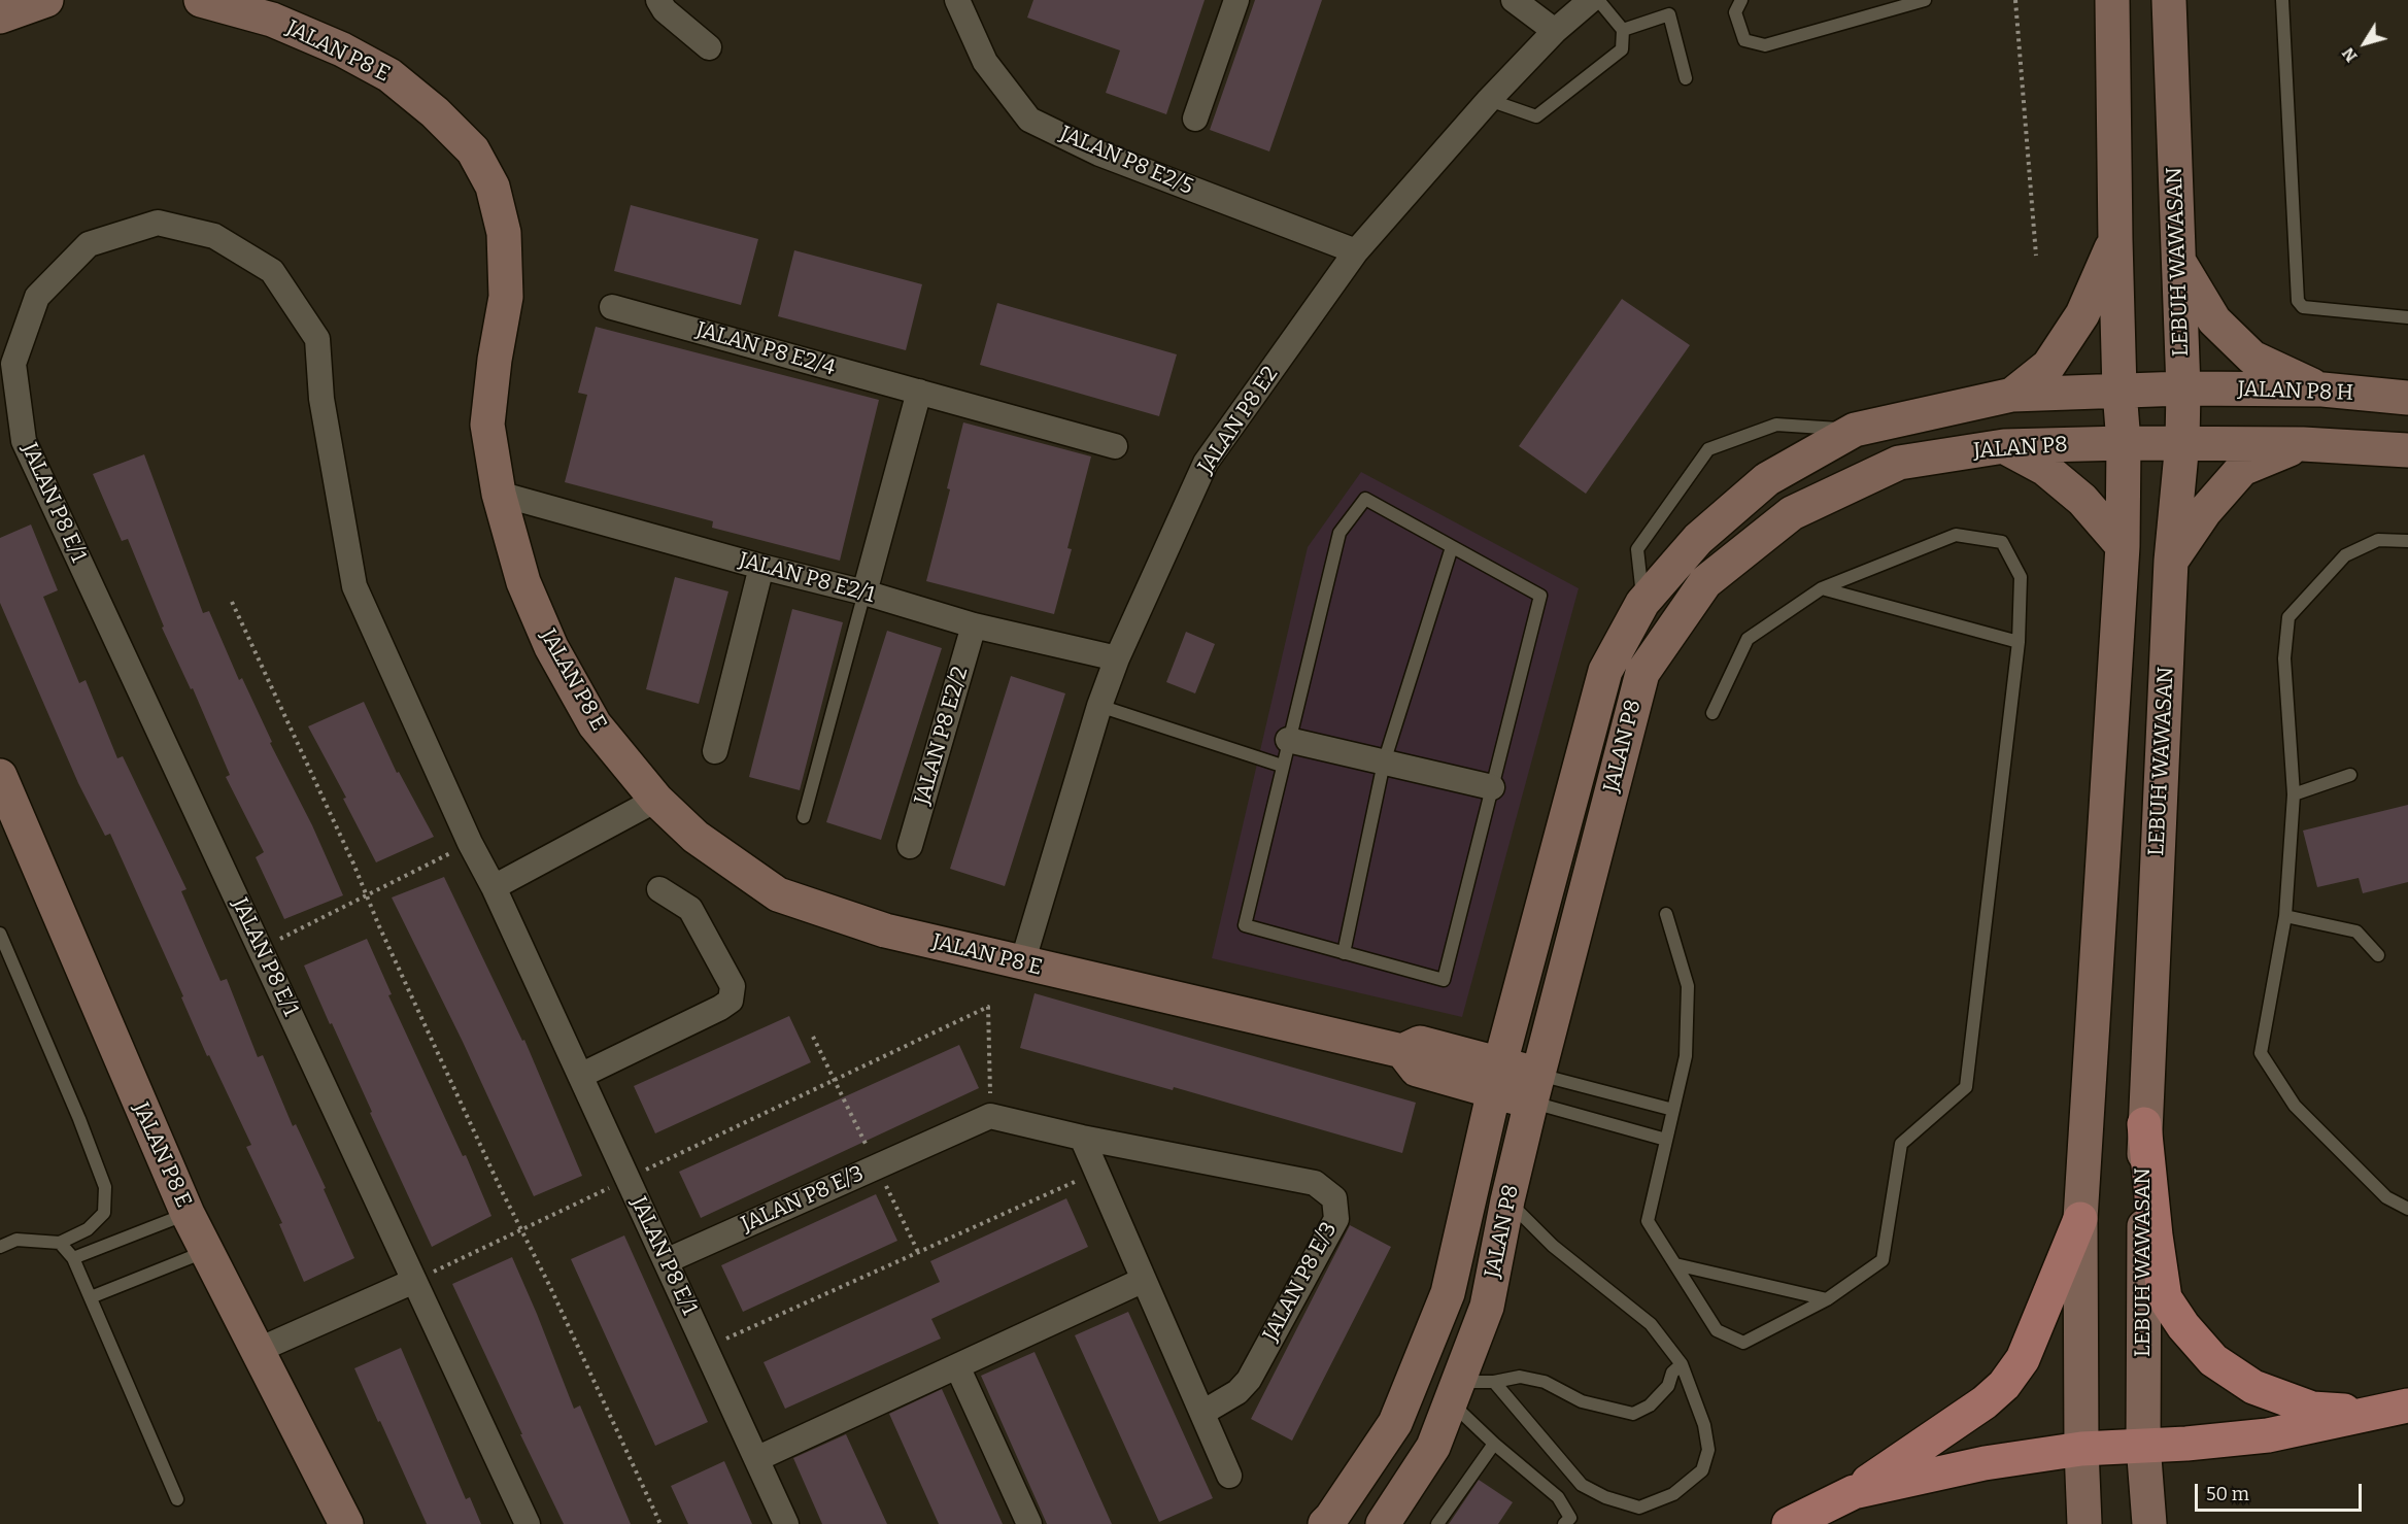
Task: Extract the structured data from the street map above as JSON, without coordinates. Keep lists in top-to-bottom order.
{
  "streets": {
    "street": [
      "JALAN P8 E",
      "JALAN P8 E2/5",
      "LEBUH WAWASAN",
      "JALAN P8 E2/4",
      "JALAN P8 H",
      "JALAN P8 E2",
      "JALAN P8",
      "JALAN P8 E/1",
      "JALAN P8 E2/1",
      "JALAN P8 E2/2",
      "JALAN P8 E/3"
    ]
  },
  "crossings": [
    ["JALAN P8 E", "JALAN P8 E2"],
    ["JALAN P8 E", "JALAN P8"],
    ["JALAN P8 E", "JALAN P8 E2/1"],
    ["JALAN P8 E2/5", "JALAN P8 E2"],
    ["LEBUH WAWASAN", "JALAN P8 H"],
    ["LEBUH WAWASAN", "JALAN P8"],
    ["JALAN P8 H", "JALAN P8"],
    ["JALAN P8 E2", "JALAN P8 E2/1"],
    ["JALAN P8 E/1", "JALAN P8 E/3"],
    ["JALAN P8 E2/1", "JALAN P8 E2/2"]
  ],
  "scale_bar": "50 m",
  "north": "bottom left"
}
